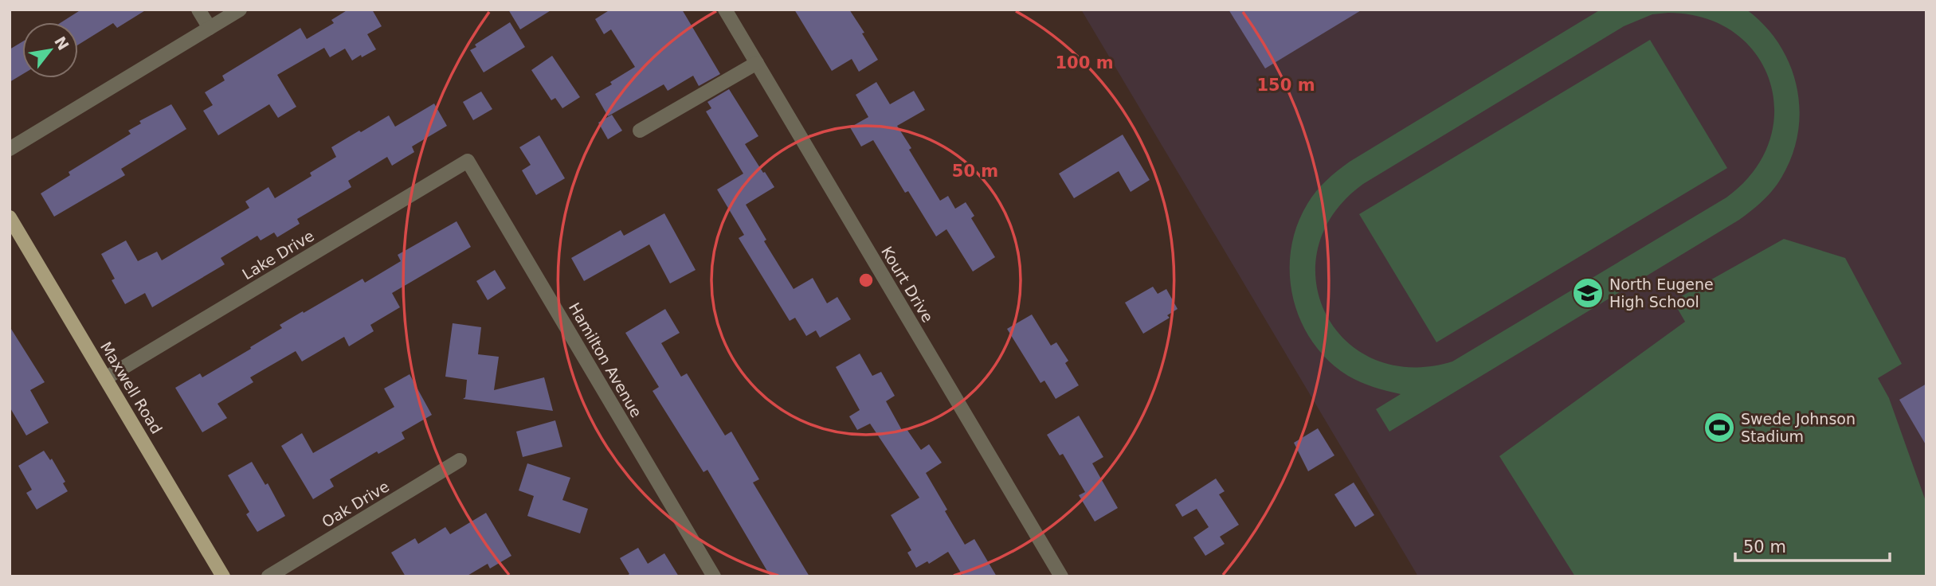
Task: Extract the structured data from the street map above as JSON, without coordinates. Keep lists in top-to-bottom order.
{
  "streets": {
    "main road": ["Maxwell Road"],
    "street": [
      "Lake Drive",
      "Kourt Drive",
      "Hamilton Avenue",
      "Oak Drive"
    ]
  },
  "crossings": [
    ["Lake Drive", "Hamilton Avenue"],
    ["Lake Drive", "Maxwell Road"]
  ],
  "places": {
    "school or university": ["North Eugene High School"],
    "sports": ["Swede Johnson Stadium"]
  },
  "scale_bar": "50 m",
  "north": "top right",
  "rings": ["100 m", "150 m", "50 m"]
}
